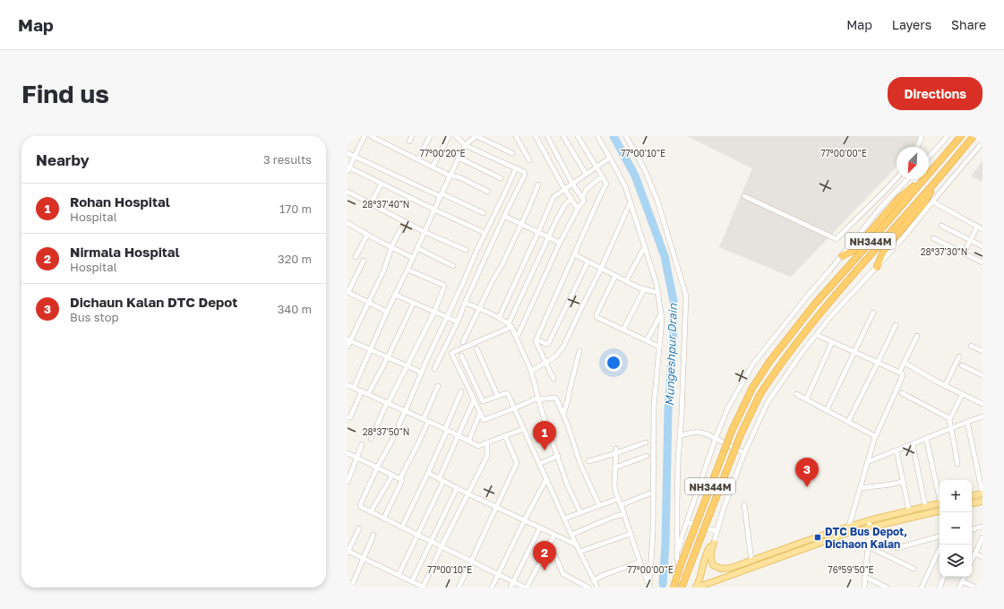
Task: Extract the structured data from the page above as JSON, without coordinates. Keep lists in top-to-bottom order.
{
  "streets": {
    "highway": ["NH344M"]
  },
  "water": ["Mungeshpur Drain"],
  "places": {
    "transit": ["DTC Bus Depot, Dichaon Kalan"]
  },
  "north": "bottom left",
  "page": {
    "header": "Map",
    "nav": ["Map", "Layers", "Share"],
    "buttons": "Directions",
    "title": "Find us",
    "heading": ["Nearby", "3 results"],
    "list": [
      {
        "mark": "1",
        "name": "Rohan Hospital",
        "note": "Hospital",
        "value": "170 m"
      },
      {
        "mark": "2",
        "name": "Nirmala Hospital",
        "note": "Hospital",
        "value": "320 m"
      },
      {
        "mark": "3",
        "name": "Dichaun Kalan DTC Depot",
        "note": "Bus stop",
        "value": "340 m"
      }
    ],
    "pins": ["1", "3", "2"],
    "map_buttons": ["+", "−"]
  },
  "coordinates": [
    "77°00'20\"E",
    "77°00'00\"E",
    "77°00'10\"E",
    "28°37'40\"N",
    "28°37'30\"N",
    "28°37'50\"N",
    "76°59'50\"E"
  ]
}
